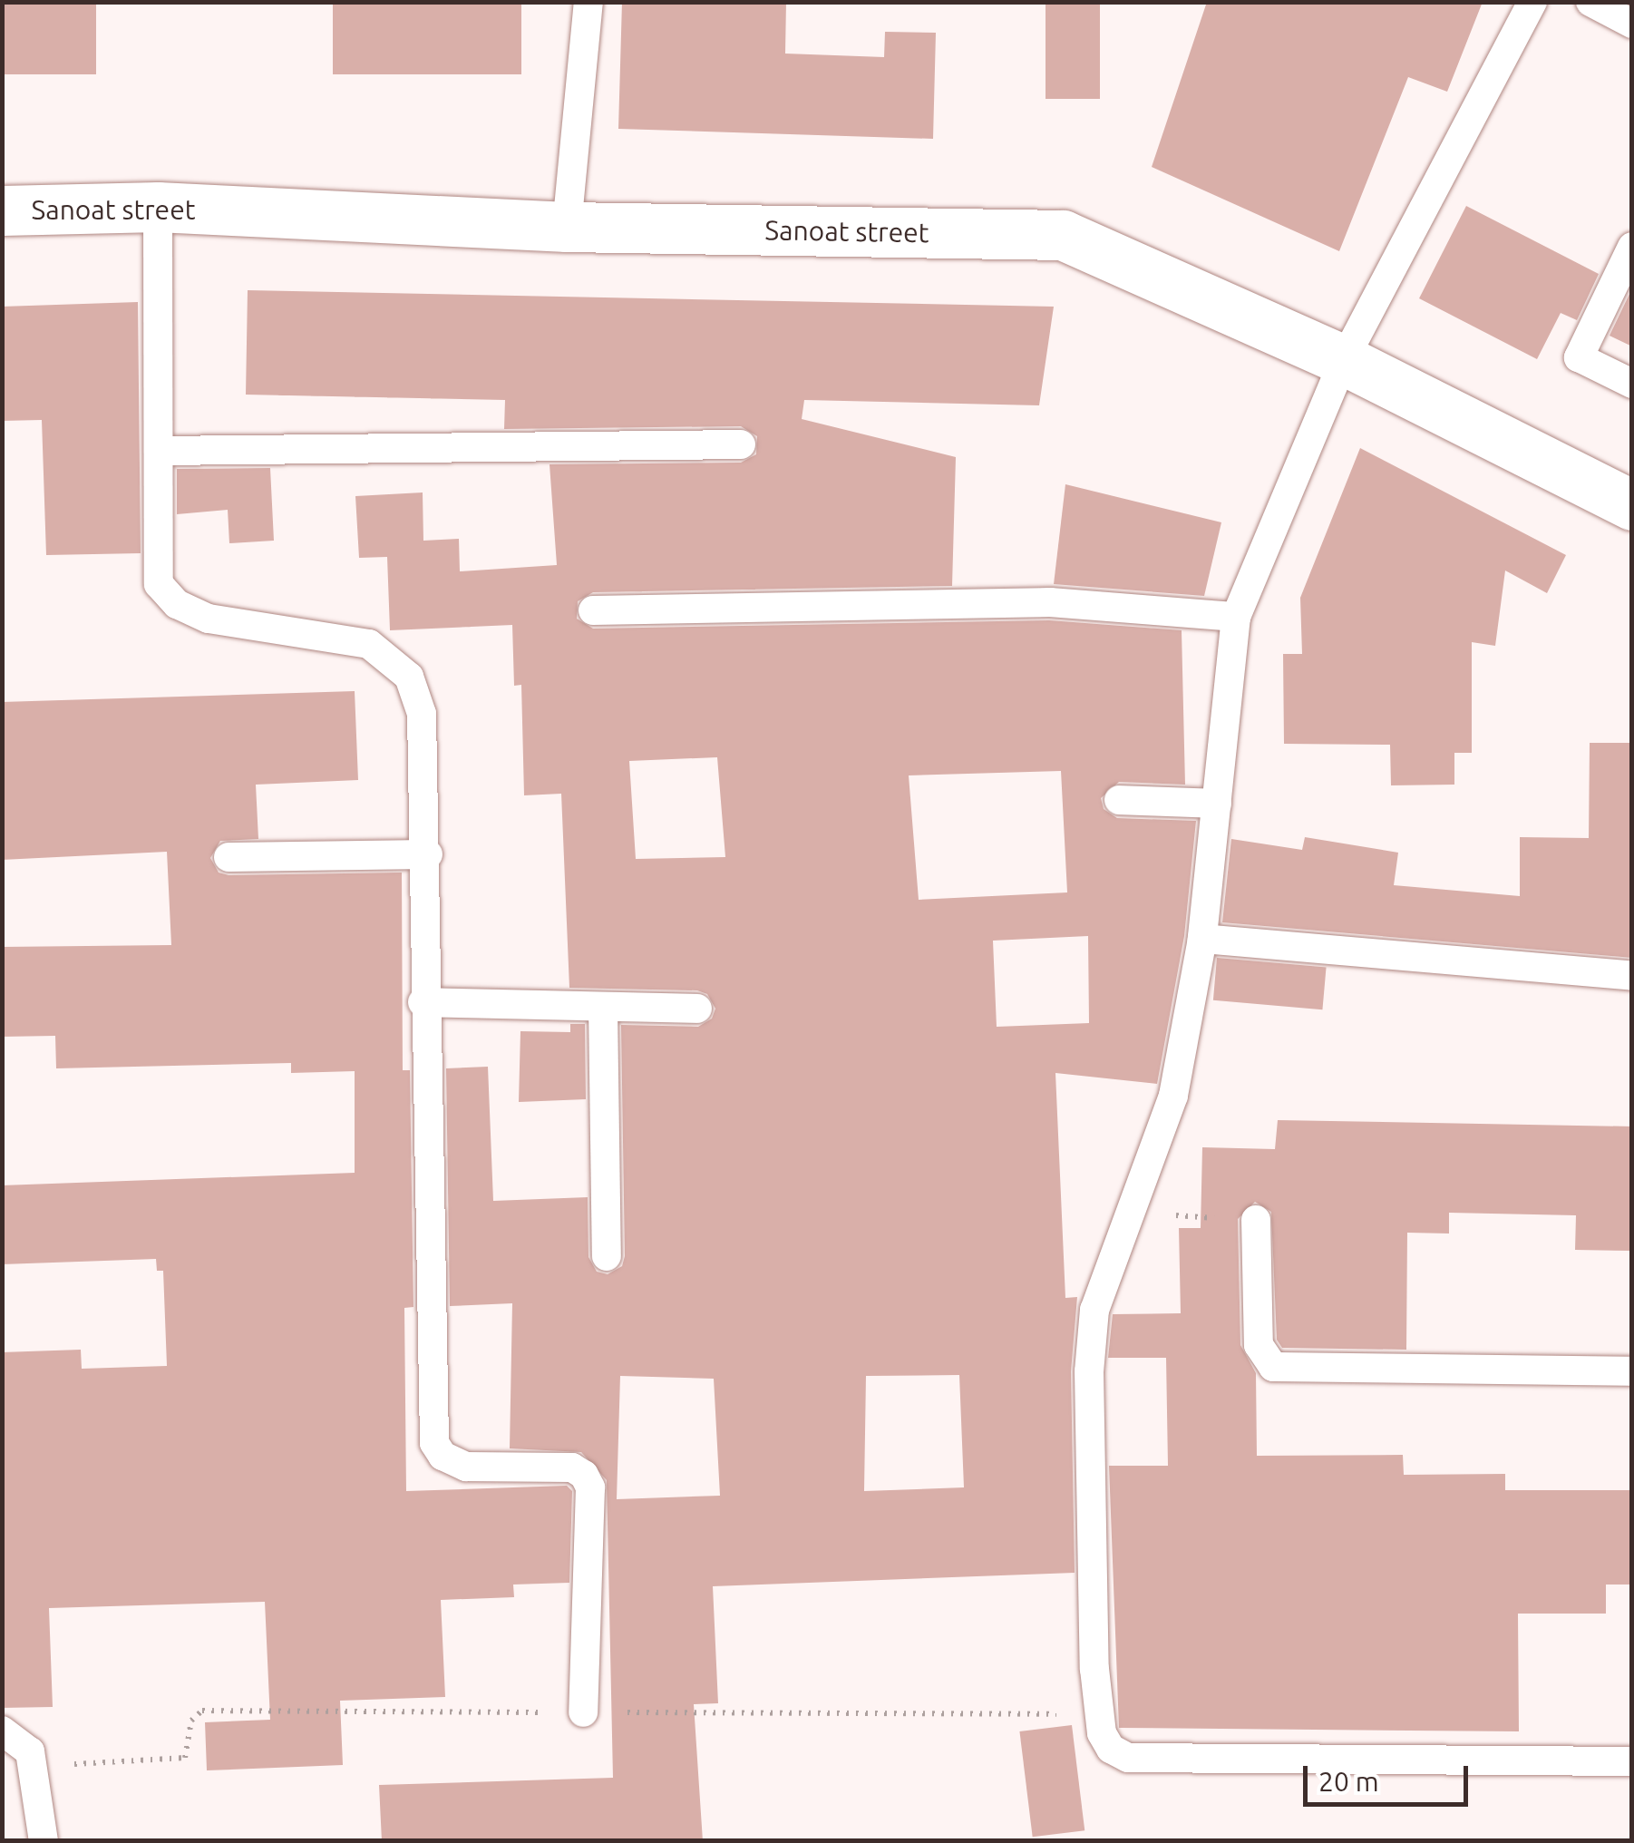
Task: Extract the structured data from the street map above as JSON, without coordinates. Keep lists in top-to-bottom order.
{
  "streets": {
    "main road": ["Sanoat street"]
  },
  "scale_bar": "20 m"
}
